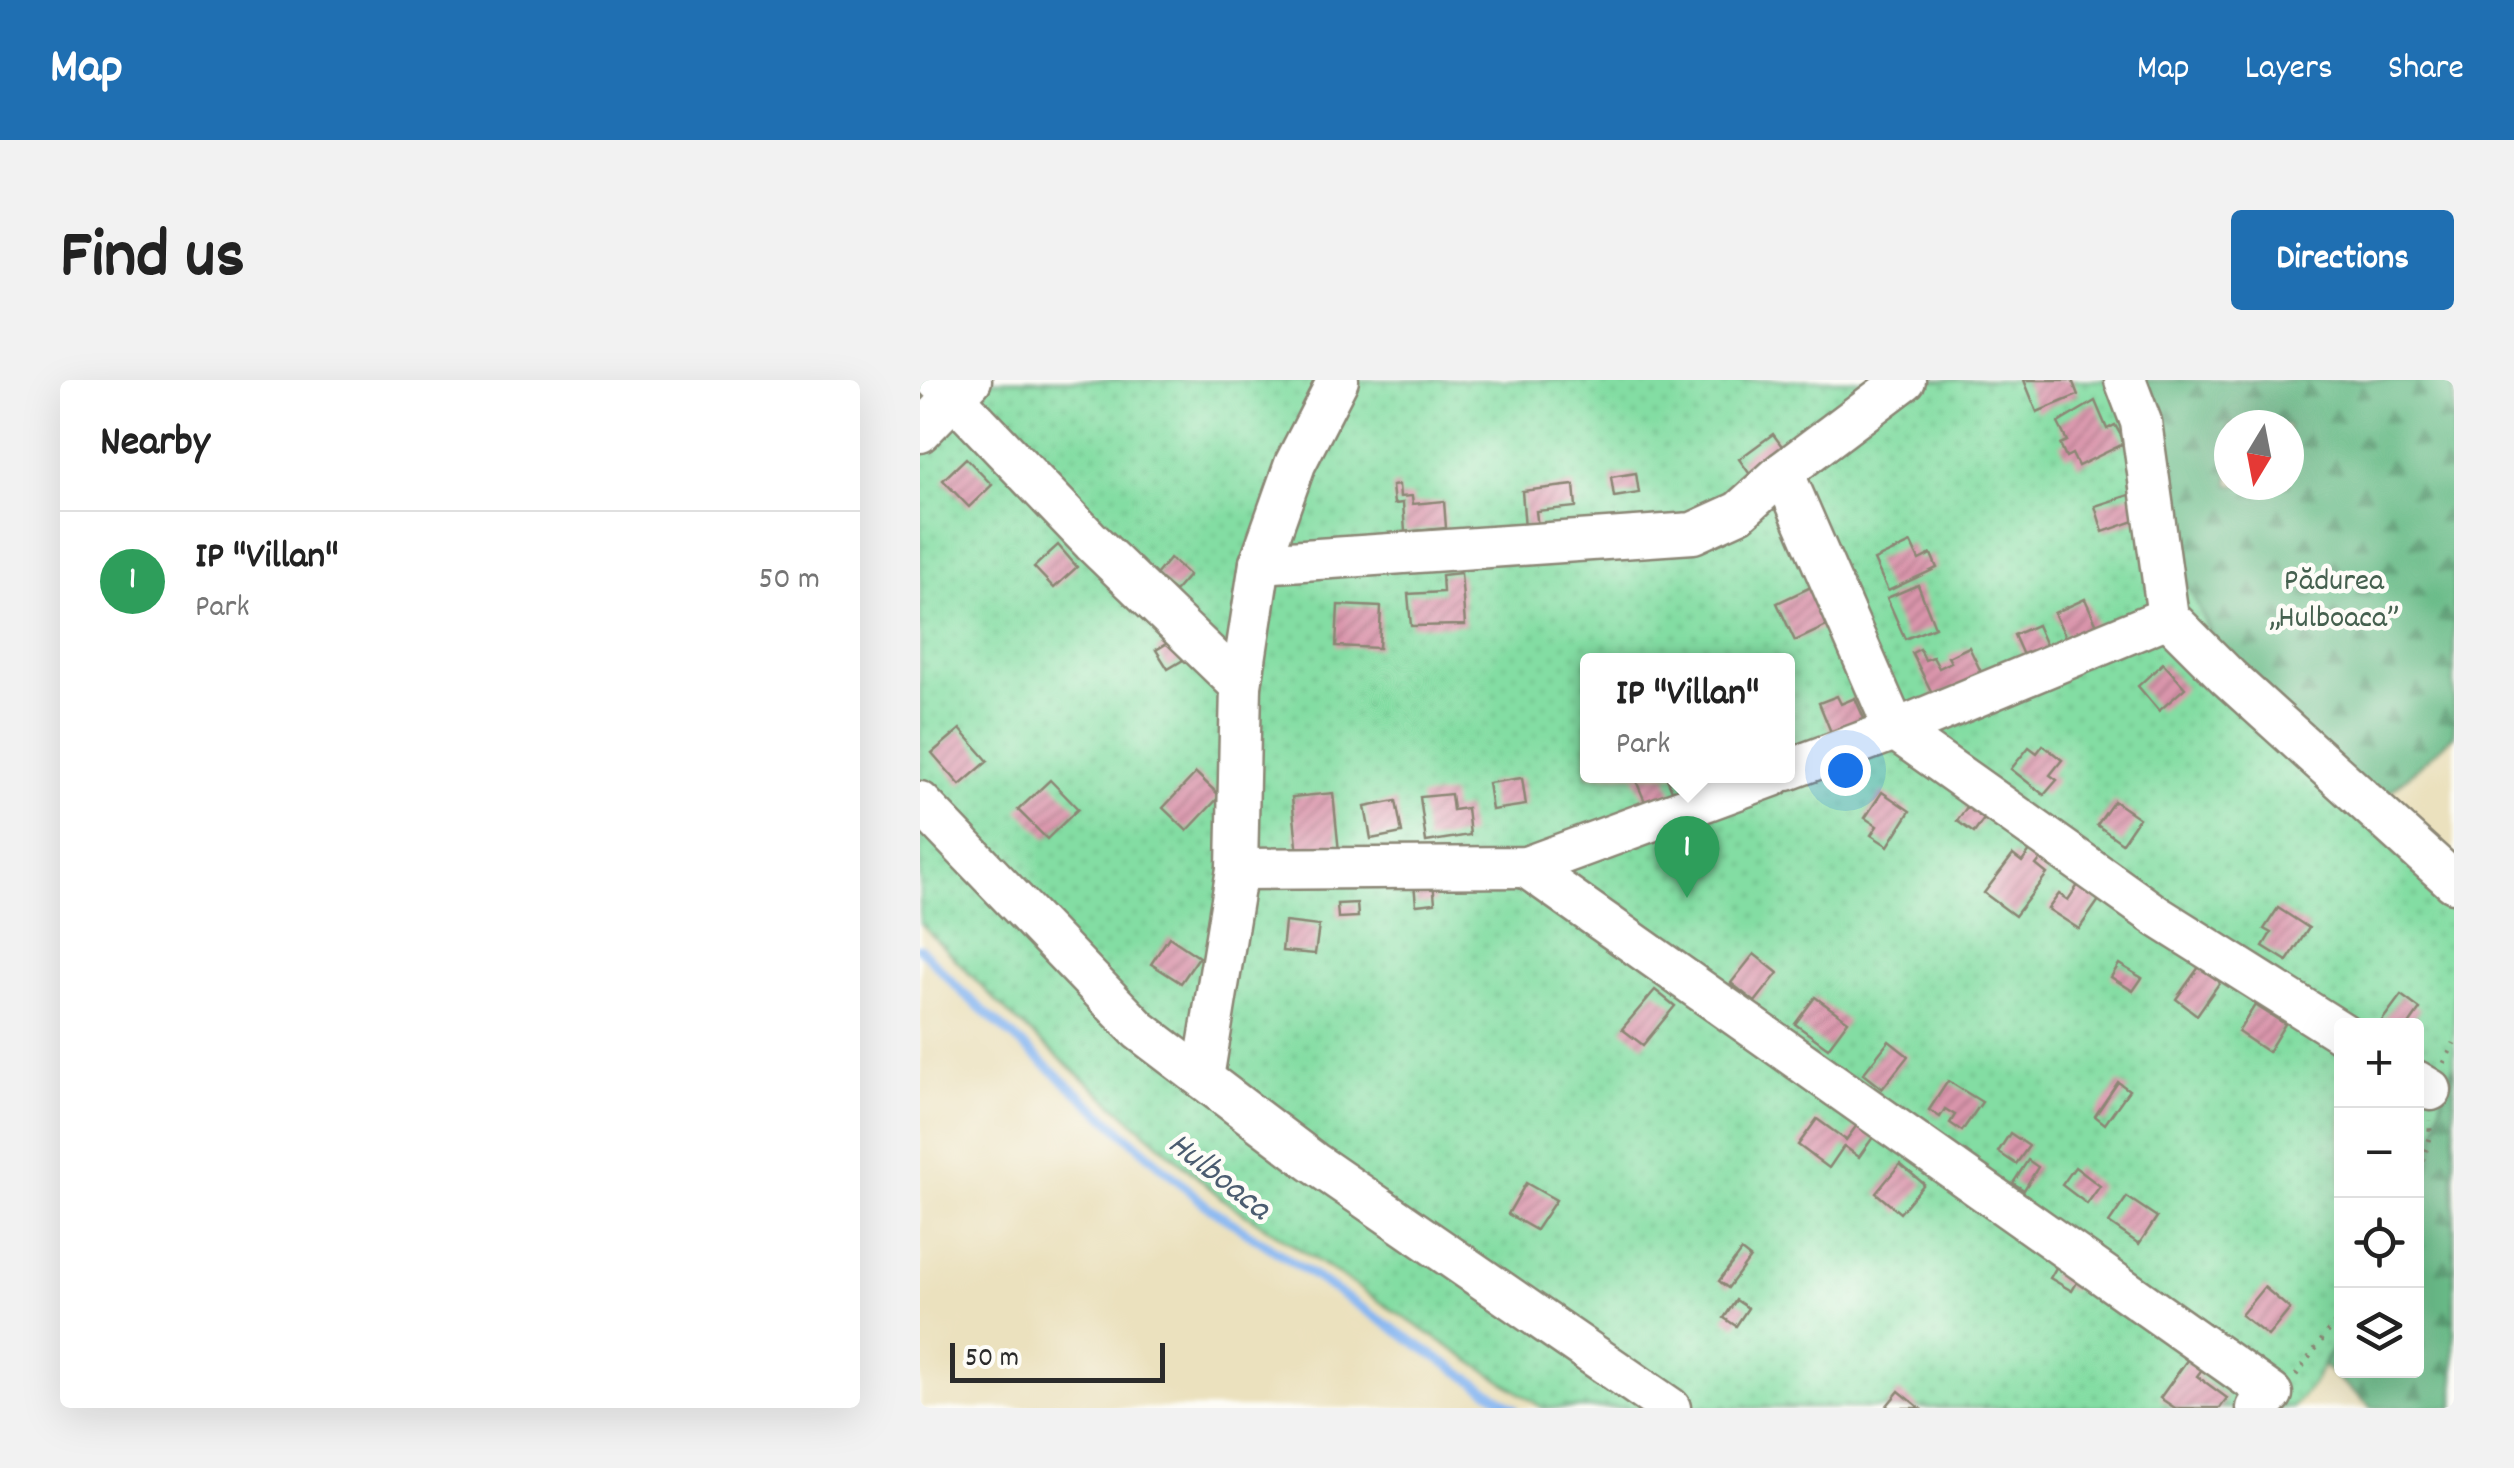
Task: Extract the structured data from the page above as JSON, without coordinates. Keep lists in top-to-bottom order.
{
  "water": ["Hulboaca"],
  "parks": ["Pădurea „Hulboaca”"],
  "scale_bar": "50 m",
  "north": "bottom",
  "page": {
    "header": "Map",
    "nav": ["Map", "Layers", "Share"],
    "title": "Find us",
    "buttons": "Directions",
    "heading": "Nearby",
    "list": [
      {
        "mark": "1",
        "name": "IP \"Villan\"",
        "note": "Park",
        "value": "50 m"
      }
    ],
    "popup": ["IP \"Villan\"", "Park"],
    "pins": "1",
    "map_buttons": ["+", "−"],
    "scale": "50 m"
  }
}
